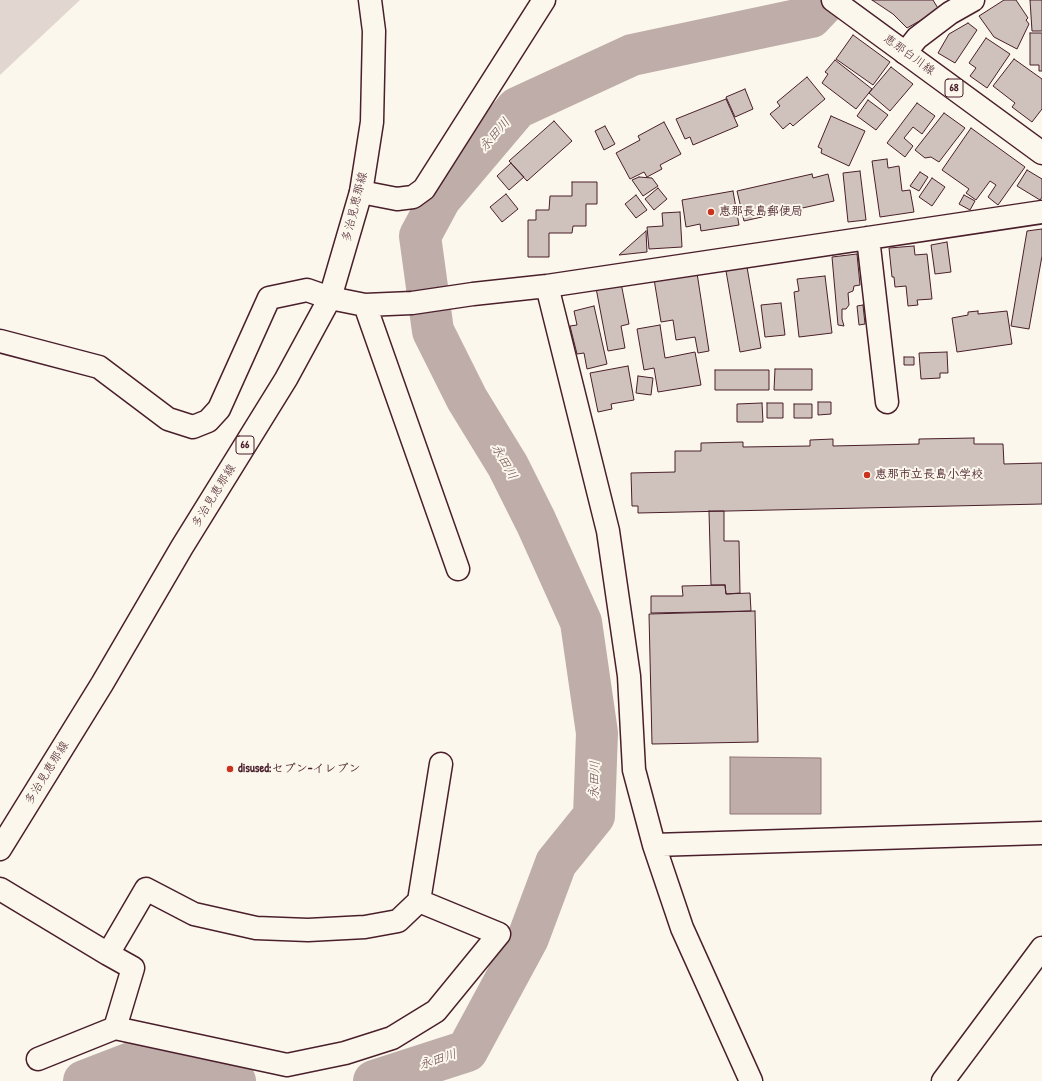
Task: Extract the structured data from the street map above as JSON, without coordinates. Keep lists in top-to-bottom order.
{
  "streets": {
    "street": [
      "恵那白川線",
      "68",
      "多治見恵那線",
      "66"
    ]
  },
  "water": ["永田川"],
  "places": ["恵那長島郵便局", "恵那市立長島小学校", "disused:セブン-イレブン"]
}
